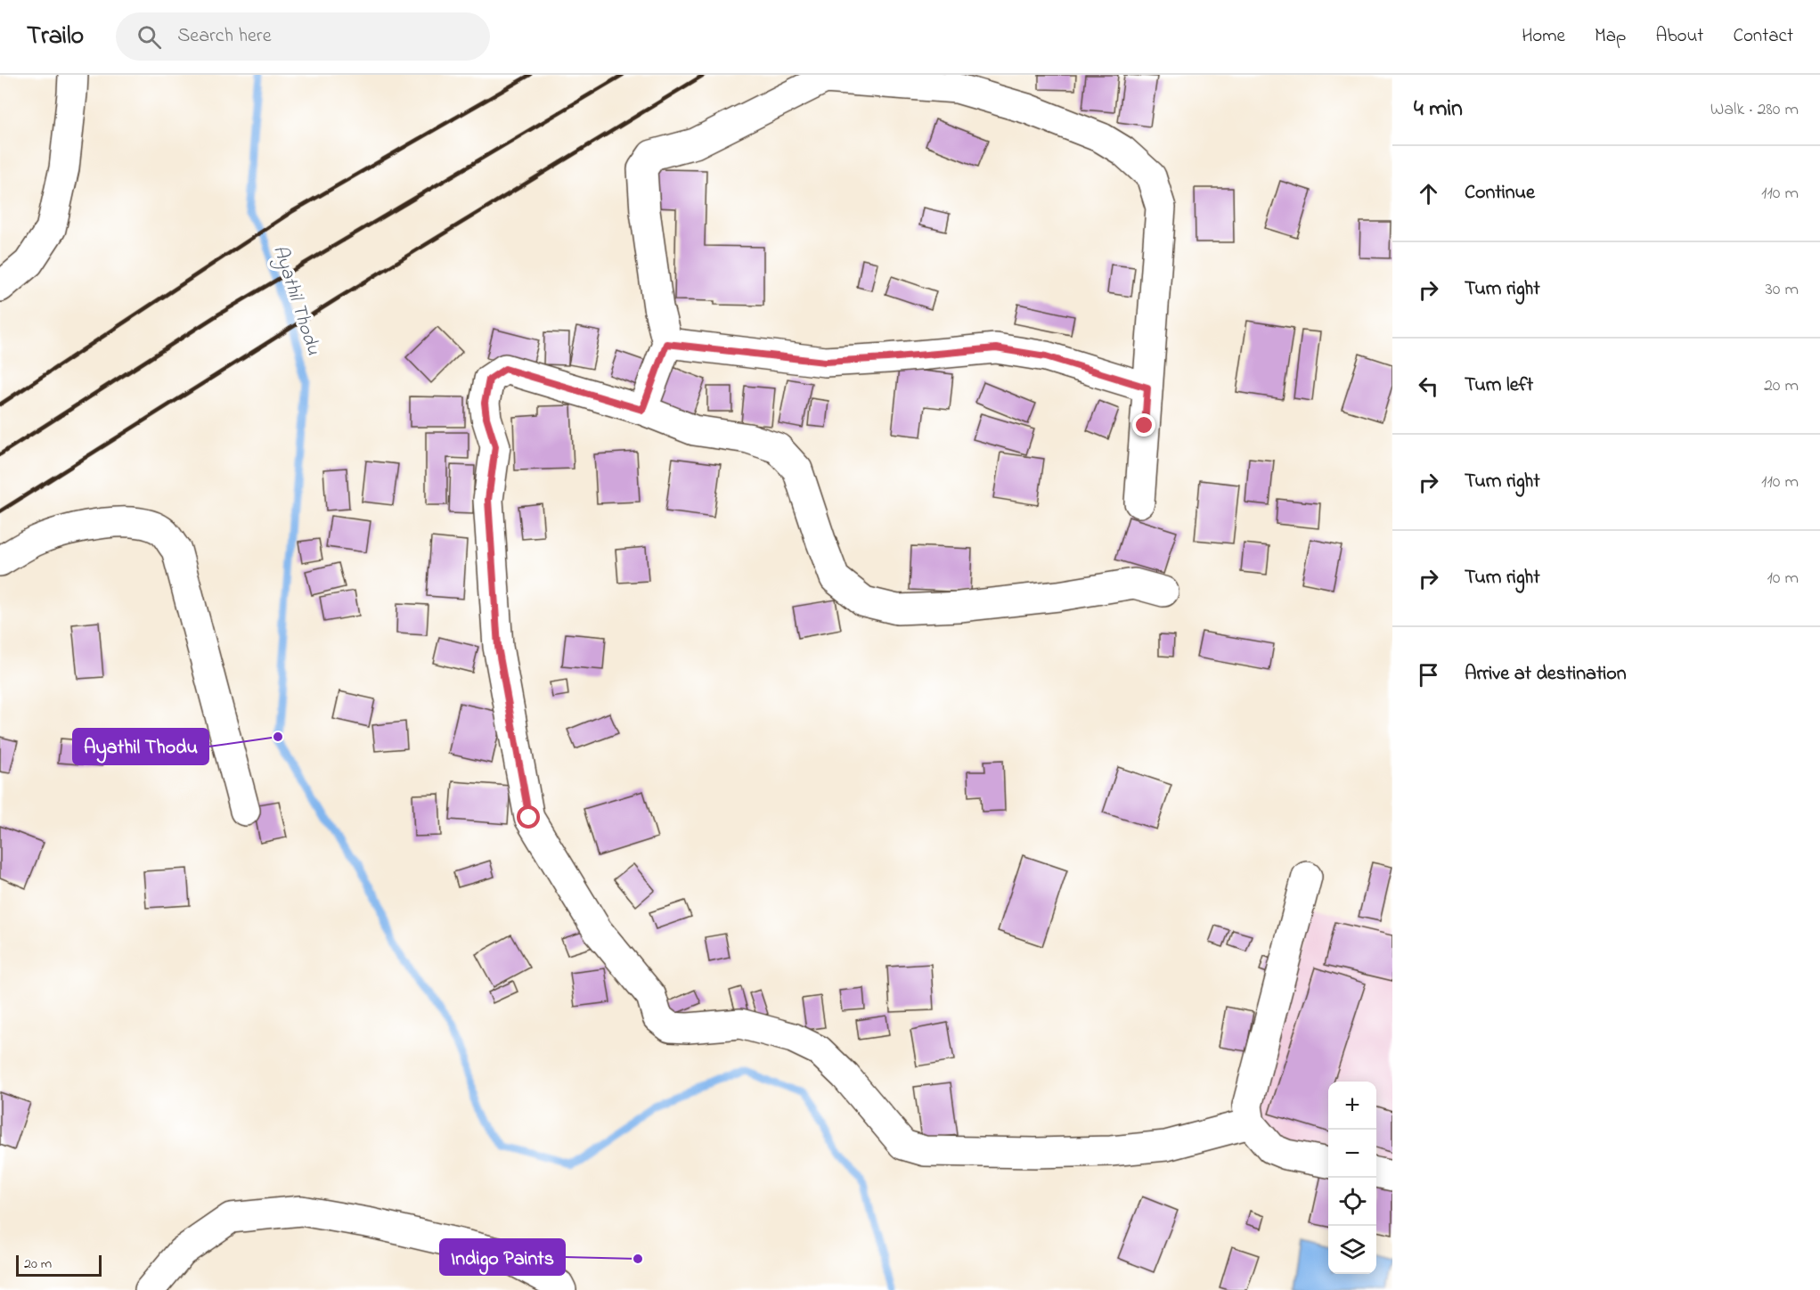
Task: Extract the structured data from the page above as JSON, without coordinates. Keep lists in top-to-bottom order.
{
  "water": ["Ayathil Thodu"],
  "places": ["Ayathil Thodu", "Indigo Paints"],
  "scale_bar": "20 m",
  "page": {
    "header": "Trailo",
    "search": "Search here",
    "nav": [
      "Home",
      "Map",
      "About",
      "Contact"
    ],
    "heading": ["4 min", "Walk · 280 m"],
    "list": [
      ["Continue", "110 m"],
      ["Turn right", "30 m"],
      ["Turn left", "20 m"],
      ["Turn right", "110 m"],
      ["Turn right", "10 m"],
      "Arrive at destination"
    ],
    "map_buttons": ["+", "−"],
    "scale": "20 m"
  }
}
